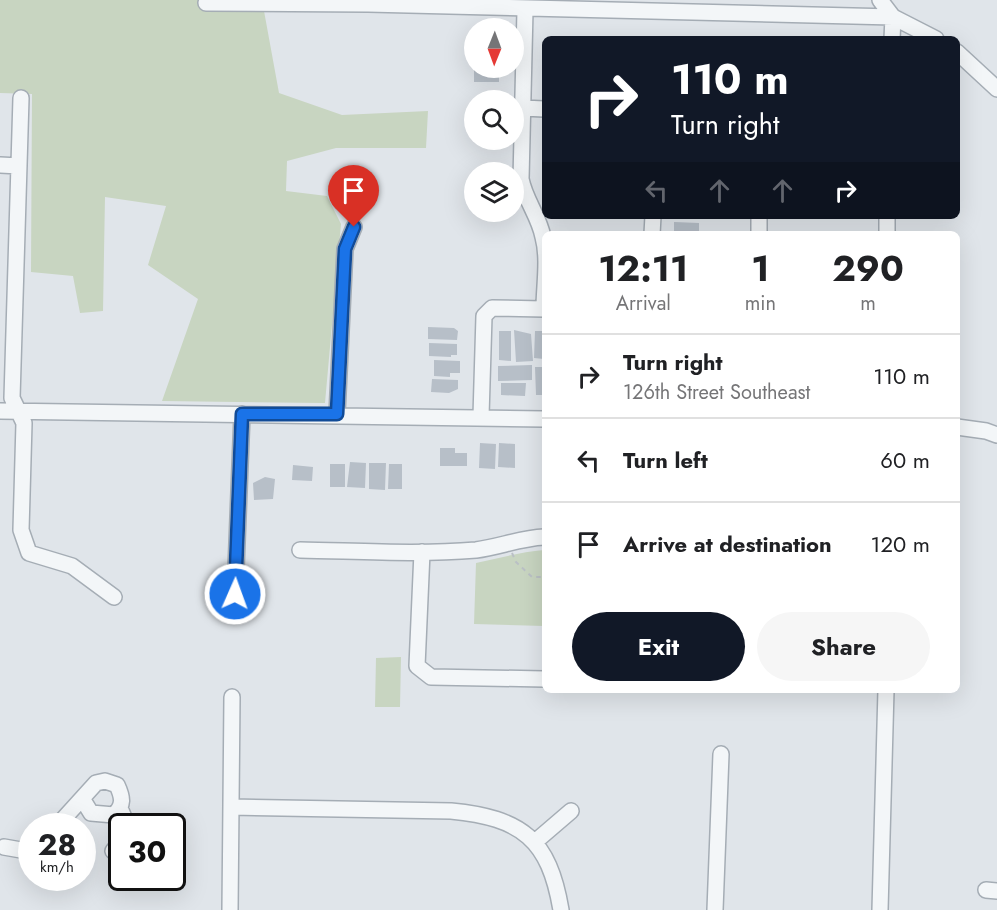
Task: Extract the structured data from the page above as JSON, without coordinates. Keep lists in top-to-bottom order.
{
  "north": "bottom",
  "page": {
    "turn": ["110 m", "Turn right"],
    "eta": [
      "12:11",
      "Arrival",
      "1",
      "min",
      "290",
      "m"
    ],
    "list": [
      {
        "name": "Turn right",
        "note": "126th Street Southeast",
        "value": "110 m"
      },
      {
        "name": "Turn left",
        "value": "60 m"
      },
      {
        "name": "Arrive at destination",
        "value": "120 m"
      }
    ],
    "buttons": ["Exit", "Share"],
    "speed": "28 km/h",
    "limit": "30"
  }
}
